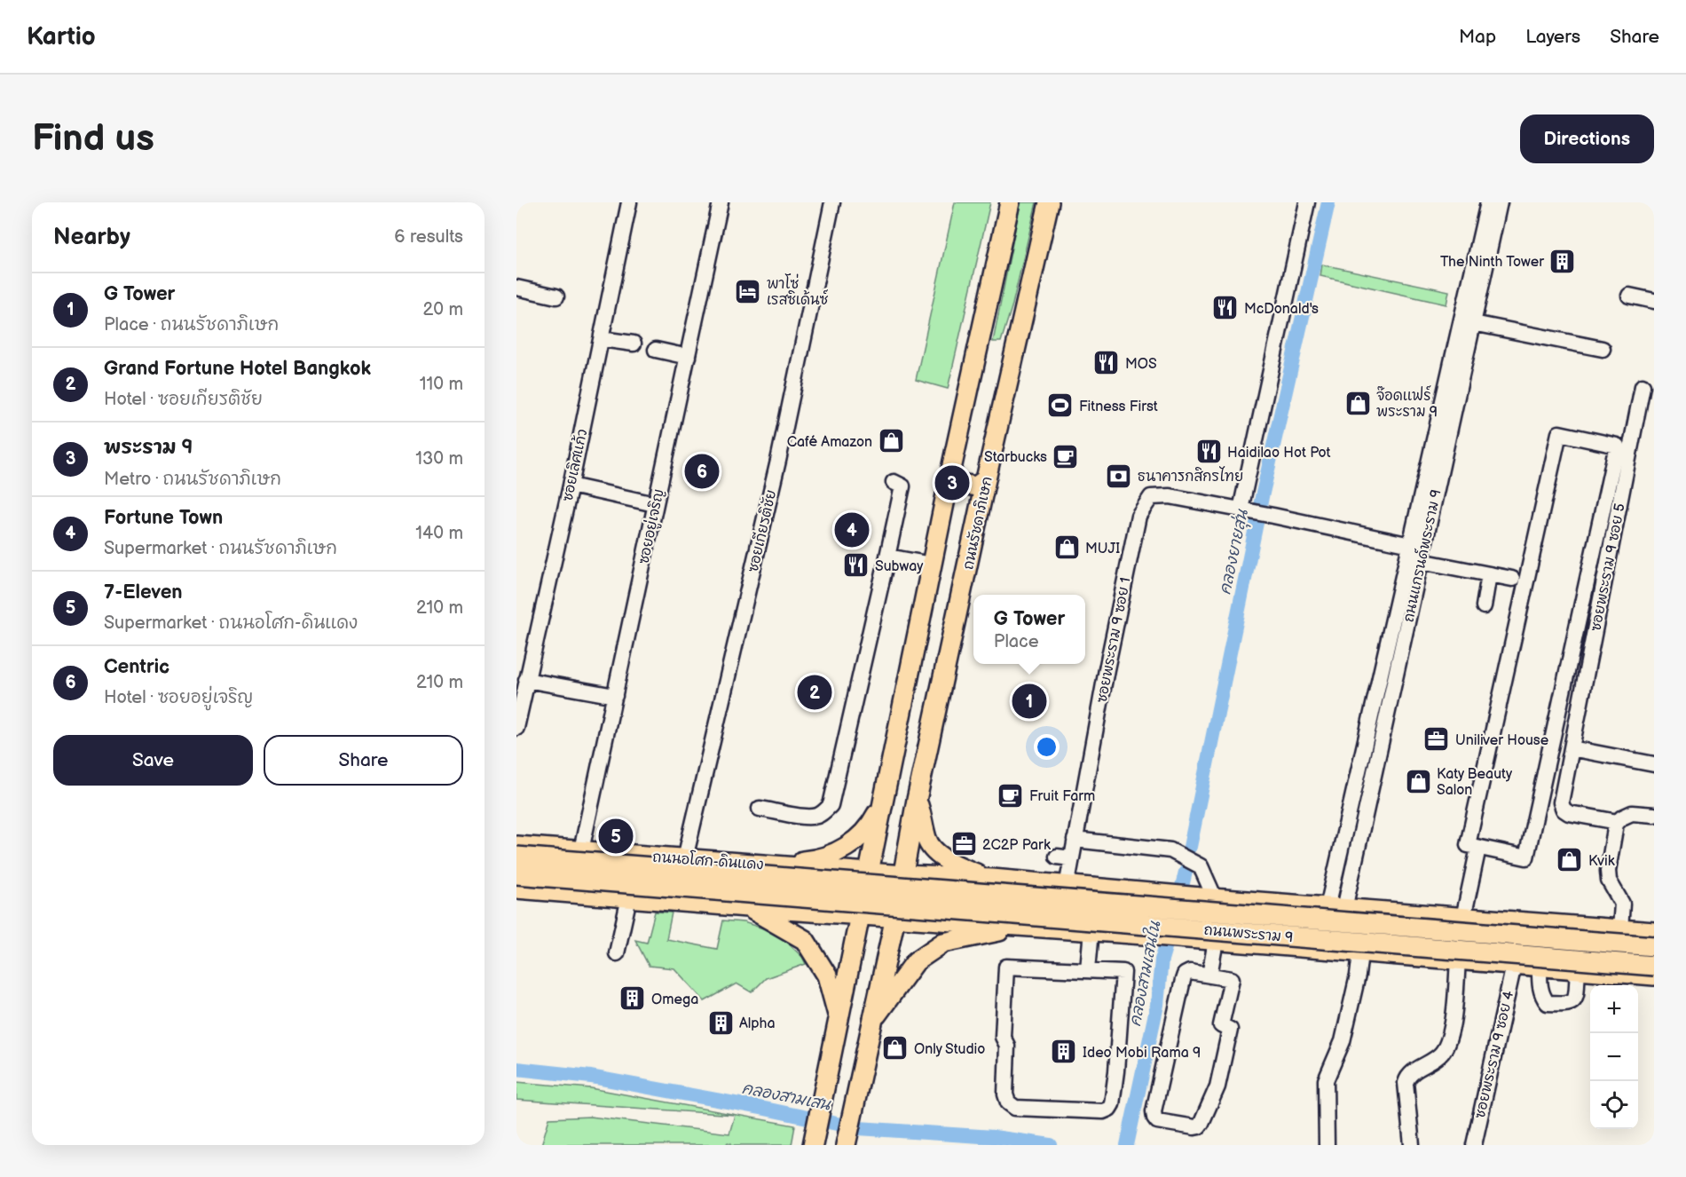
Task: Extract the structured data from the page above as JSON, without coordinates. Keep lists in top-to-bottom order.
{
  "streets": {
    "main road": ["ถนนรัชดาภิเษก", "ถนนอโศก-ดินแดง", "ถนนพระราม 9"],
    "street": [
      "ซอยเลิศแก้ว",
      "ซอยอยู่เจริญ",
      "ซอยเกียรติชัย",
      "ถนนแกรนด์พระราม 9",
      "ซอยพระราม 9 ซอย 5",
      "ซอยพระราม 9 ซอย 1",
      "ซอยพระราม 9 ซอย 4"
    ]
  },
  "crossings": [
    ["ถนนรัชดาภิเษก", "ถนนอโศก-ดินแดง"],
    ["ซอยอยู่เจริญ", "ถนนอโศก-ดินแดง"],
    ["ซอยเกียรติชัย", "ถนนอโศก-ดินแดง"],
    ["ถนนอโศก-ดินแดง", "ถนนพระราม 9"],
    ["ถนนพระราม 9", "ซอยพระราม 9 ซอย 4"]
  ],
  "water": ["คลองยายสุ่น", "คลองสามเสนใน", "คลองสามเสน"],
  "places": {
    "building": [
      "The Ninth Tower",
      "Omega",
      "Alpha",
      "Ideo Mobi Rama 9"
    ],
    "hotel": ["พาโซ่ เรสซิเด้นซ์"],
    "restaurant": [
      "McDonald's",
      "MOS",
      "Haidilao Hot Pot",
      "Subway"
    ],
    "shop": [
      "จ๊อดแฟร์ พระราม 9",
      "Café Amazon",
      "MUJI",
      "Katy Beauty Salon",
      "Kvik",
      "Only Studio"
    ],
    "sports": ["Fitness First"],
    "cafe": ["Starbucks", "Fruit Farm"],
    "bank": ["ธนาคารกสิกรไทย"],
    "office": ["Uniliver House", "2C2P Park"]
  },
  "page": {
    "header": "Kartio",
    "nav": ["Map", "Layers", "Share"],
    "buttons": [
      "Directions",
      ["Save", "Share"]
    ],
    "title": "Find us",
    "heading": ["Nearby", "6 results"],
    "list": [
      {
        "mark": "1",
        "name": "G Tower",
        "note": "Place · ถนนรัชดาภิเษก",
        "value": "20 m"
      },
      {
        "mark": "2",
        "name": "Grand Fortune Hotel Bangkok",
        "note": "Hotel · ซอยเกียรติชัย",
        "value": "110 m"
      },
      {
        "mark": "3",
        "name": "พระราม 9",
        "note": "Metro · ถนนรัชดาภิเษก",
        "value": "130 m"
      },
      {
        "mark": "4",
        "name": "Fortune Town",
        "note": "Supermarket · ถนนรัชดาภิเษก",
        "value": "140 m"
      },
      {
        "mark": "5",
        "name": "7-Eleven",
        "note": "Supermarket · ถนนอโศก-ดินแดง",
        "value": "210 m"
      },
      {
        "mark": "6",
        "name": "Centric",
        "note": "Hotel · ซอยอยู่เจริญ",
        "value": "210 m"
      }
    ],
    "pins": [
      "6",
      "3",
      "4",
      "2",
      "1",
      "5"
    ],
    "popup": ["G Tower", "Place"],
    "map_buttons": ["+", "−"]
  }
}
